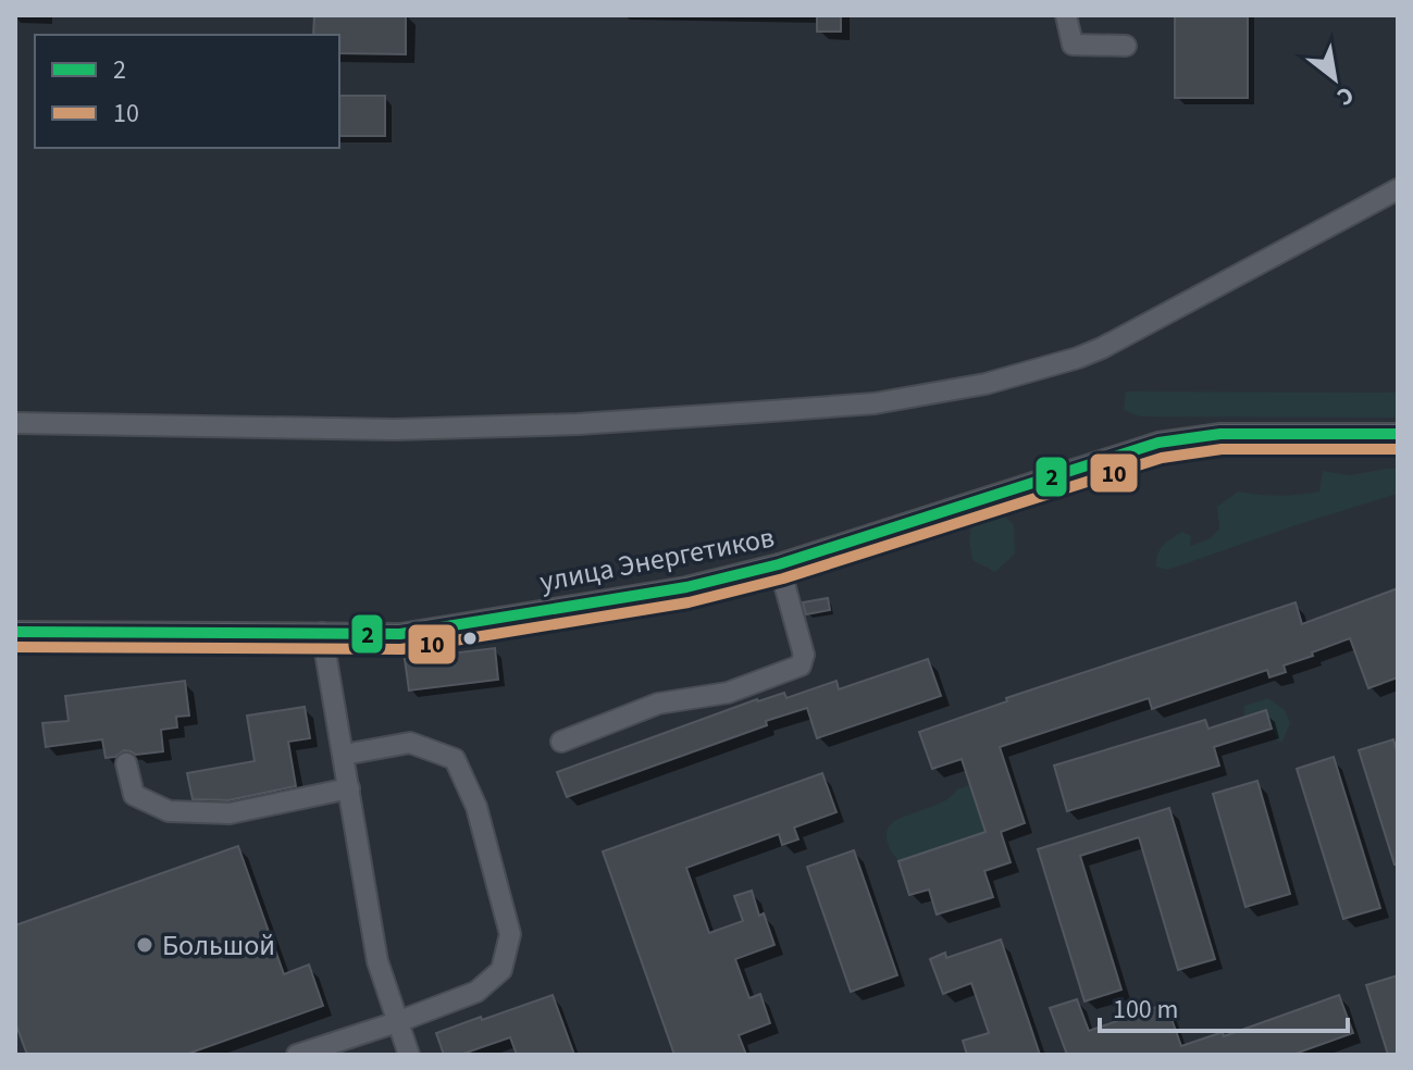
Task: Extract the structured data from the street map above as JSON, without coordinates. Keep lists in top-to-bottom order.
{
  "streets": {
    "street": ["улица Энергетиков"]
  },
  "places": ["Большой"],
  "lines": ["transit line 2", "transit line 10"],
  "legend": ["2", "10"],
  "scale_bar": "100 m",
  "north": "bottom right"
}
